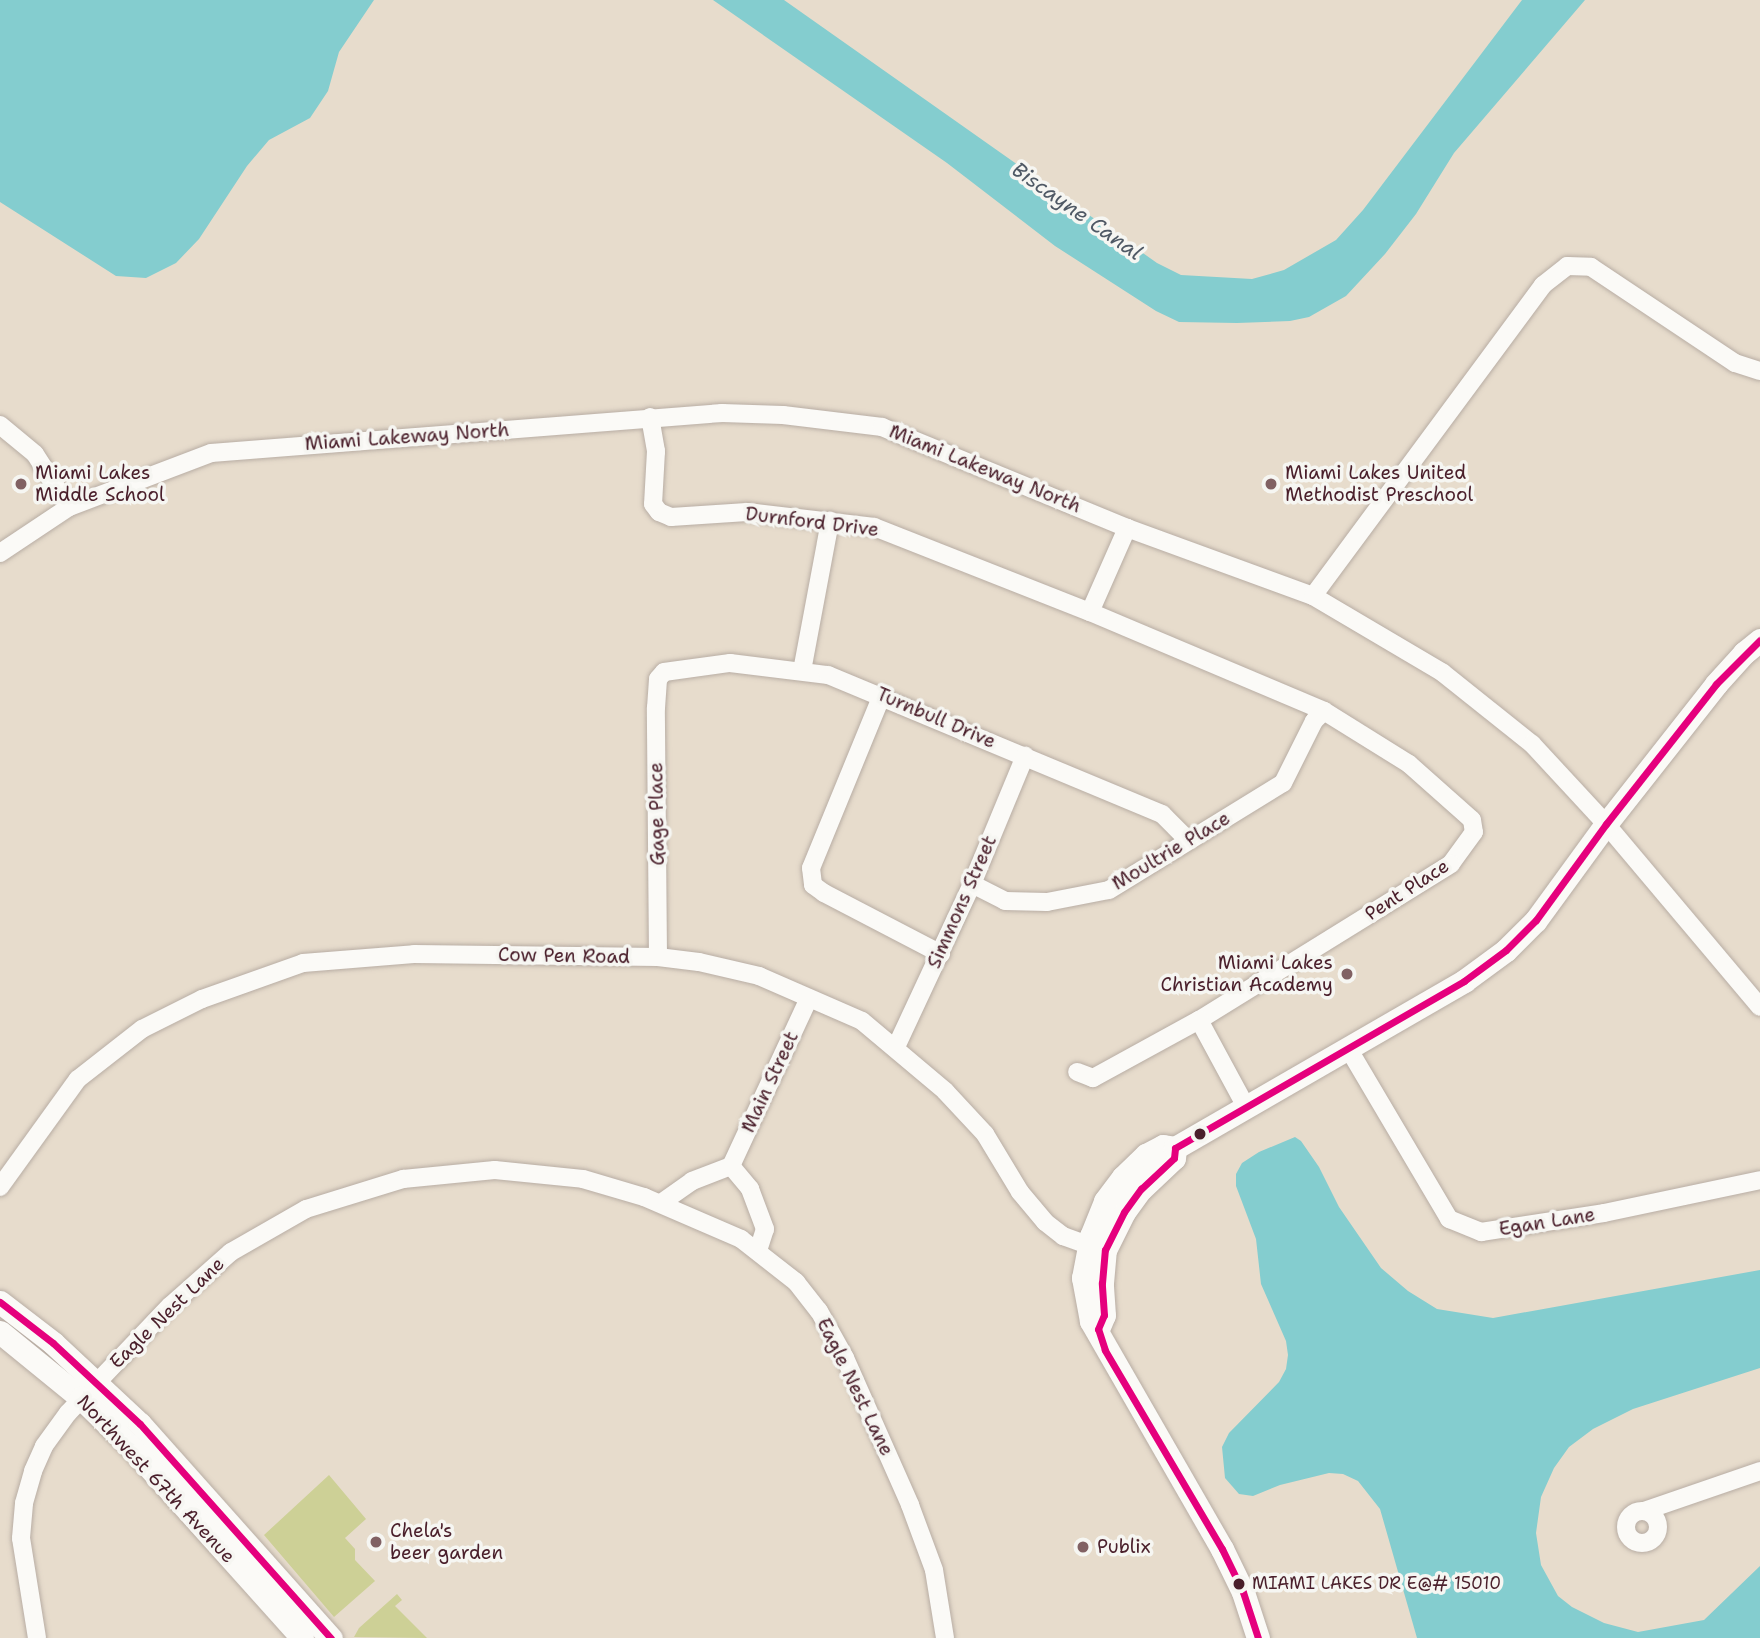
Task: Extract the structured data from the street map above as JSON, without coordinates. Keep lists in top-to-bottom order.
{
  "streets": {
    "main road": ["Northwest 67th Avenue"],
    "street": [
      "Miami Lakeway North",
      "Durnford Drive",
      "Turnbull Drive",
      "Gage Place",
      "Moultrie Place",
      "Pent Place",
      "Simmons Street",
      "Cow Pen Road",
      "Main Street",
      "Egan Lane",
      "Eagle Nest Lane"
    ]
  },
  "crossings": [
    ["Miami Lakeway North", "Durnford Drive"],
    ["Durnford Drive", "Moultrie Place"],
    ["Durnford Drive", "Pent Place"],
    ["Turnbull Drive", "Gage Place"],
    ["Turnbull Drive", "Moultrie Place"],
    ["Turnbull Drive", "Simmons Street"],
    ["Gage Place", "Cow Pen Road"],
    ["Moultrie Place", "Pent Place"],
    ["Moultrie Place", "Simmons Street"],
    ["Simmons Street", "Cow Pen Road"],
    ["Cow Pen Road", "Main Street"],
    ["Eagle Nest Lane", "Northwest 67th Avenue"]
  ],
  "water": ["Biscayne Canal"],
  "places": [
    "Miami Lakes Middle School",
    "Miami Lakes United Methodist Preschool",
    "Miami Lakes Christian Academy",
    "Chela's beer garden",
    "Publix",
    "MIAMI LAKES DR E@# 15010"
  ]
}
